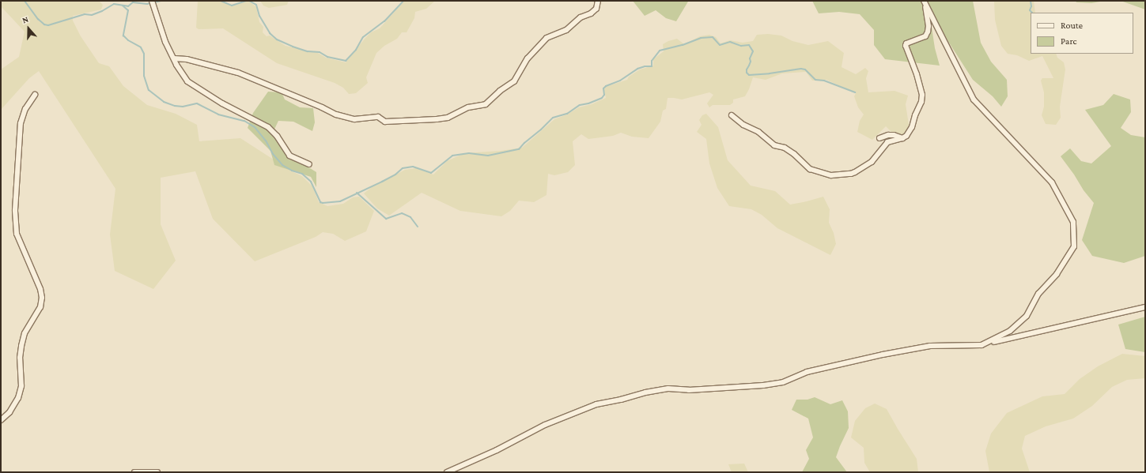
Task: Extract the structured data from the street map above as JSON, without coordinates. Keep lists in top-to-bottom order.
{
  "legend": ["Route", "Parc"],
  "north": "top"
}
